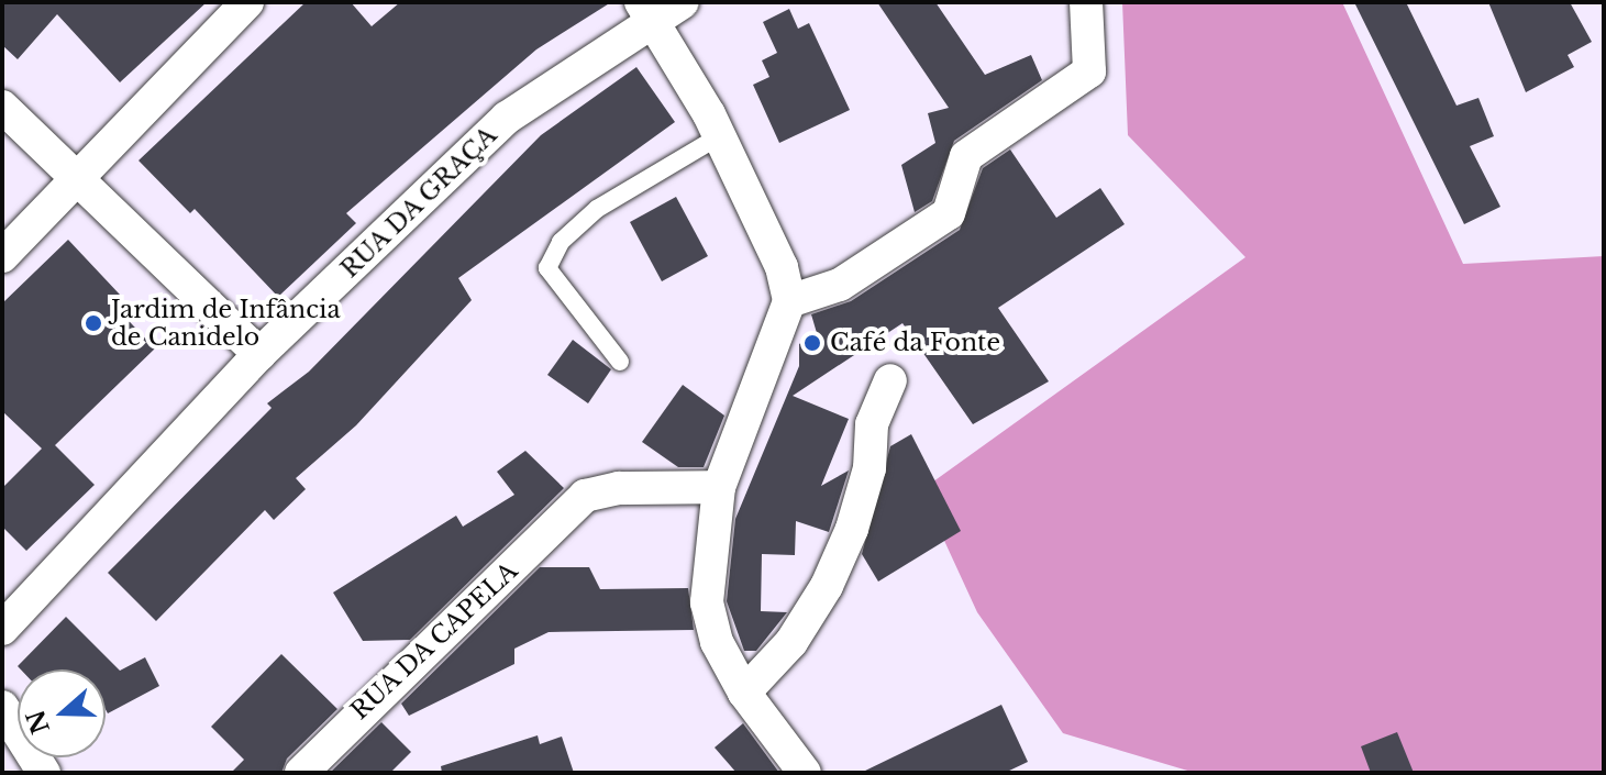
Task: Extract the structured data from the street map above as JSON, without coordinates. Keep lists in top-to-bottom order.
{
  "streets": {
    "street": ["RUA DA GRAÇA", "RUA DA CAPELA"]
  },
  "places": ["Jardim de Infância de Canidelo", "Café da Fonte"],
  "north": "left"
}
